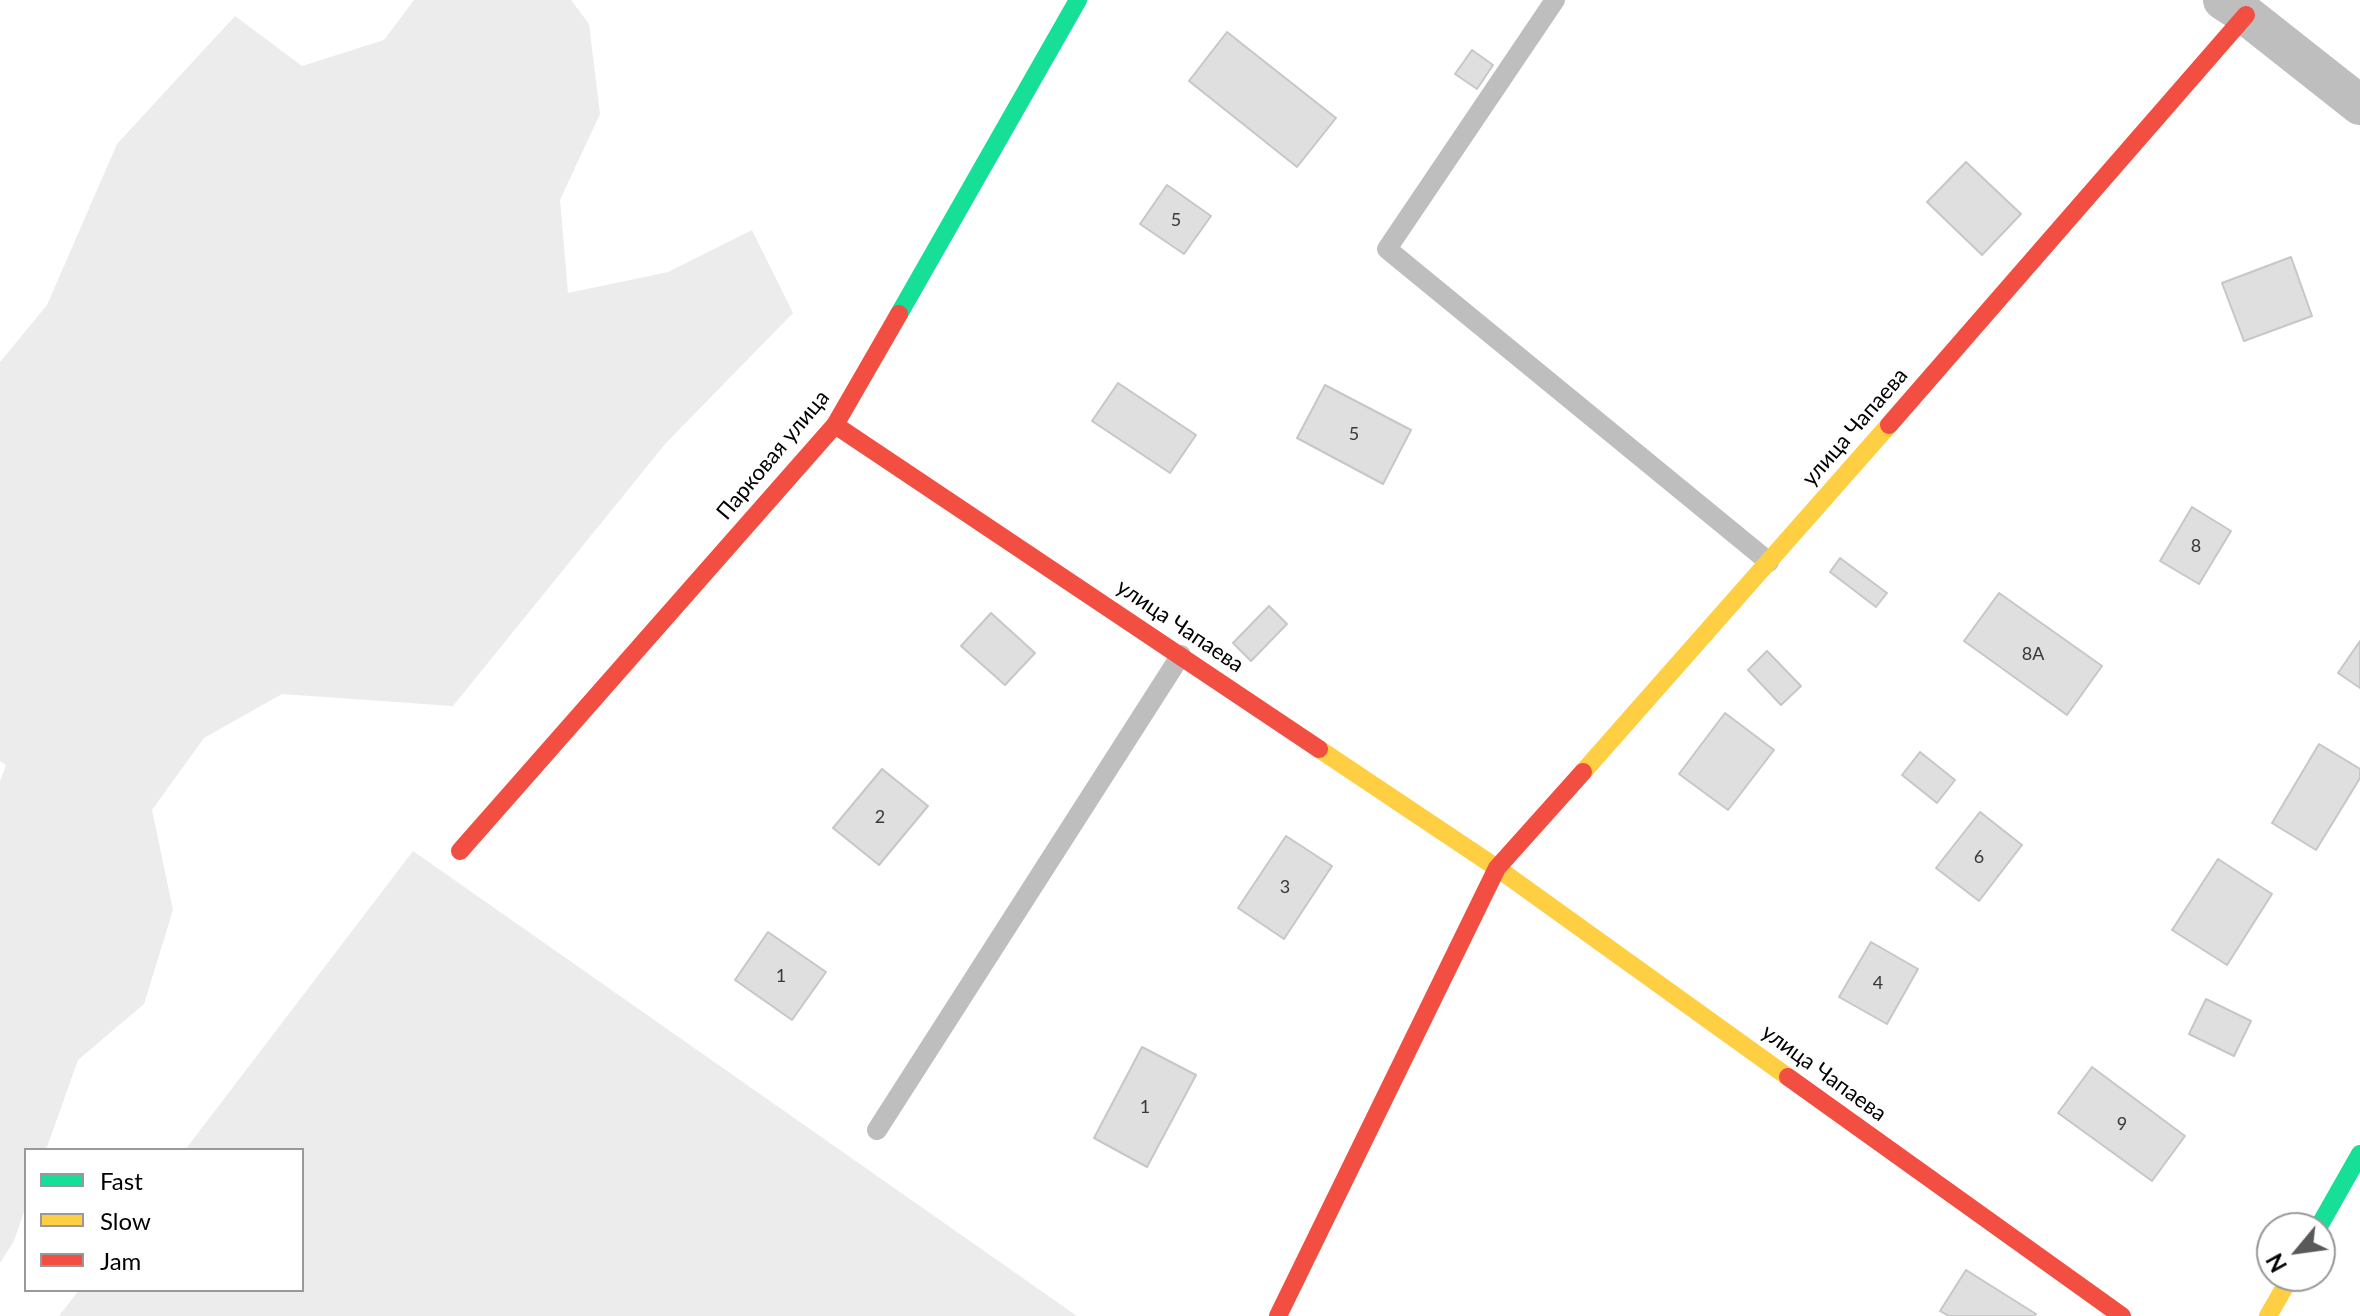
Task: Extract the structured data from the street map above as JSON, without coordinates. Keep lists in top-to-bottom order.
{
  "streets": {
    "street": ["улица Чапаева", "Парковая улица"]
  },
  "crossings": [
    ["улица Чапаева", "Парковая улица"]
  ],
  "house_numbers": [
    "5",
    "5",
    "8",
    "8А",
    "2",
    "6",
    "3",
    "1",
    "4",
    "1",
    "9"
  ],
  "legend": ["Fast", "Slow", "Jam"],
  "north": "bottom left"
}
